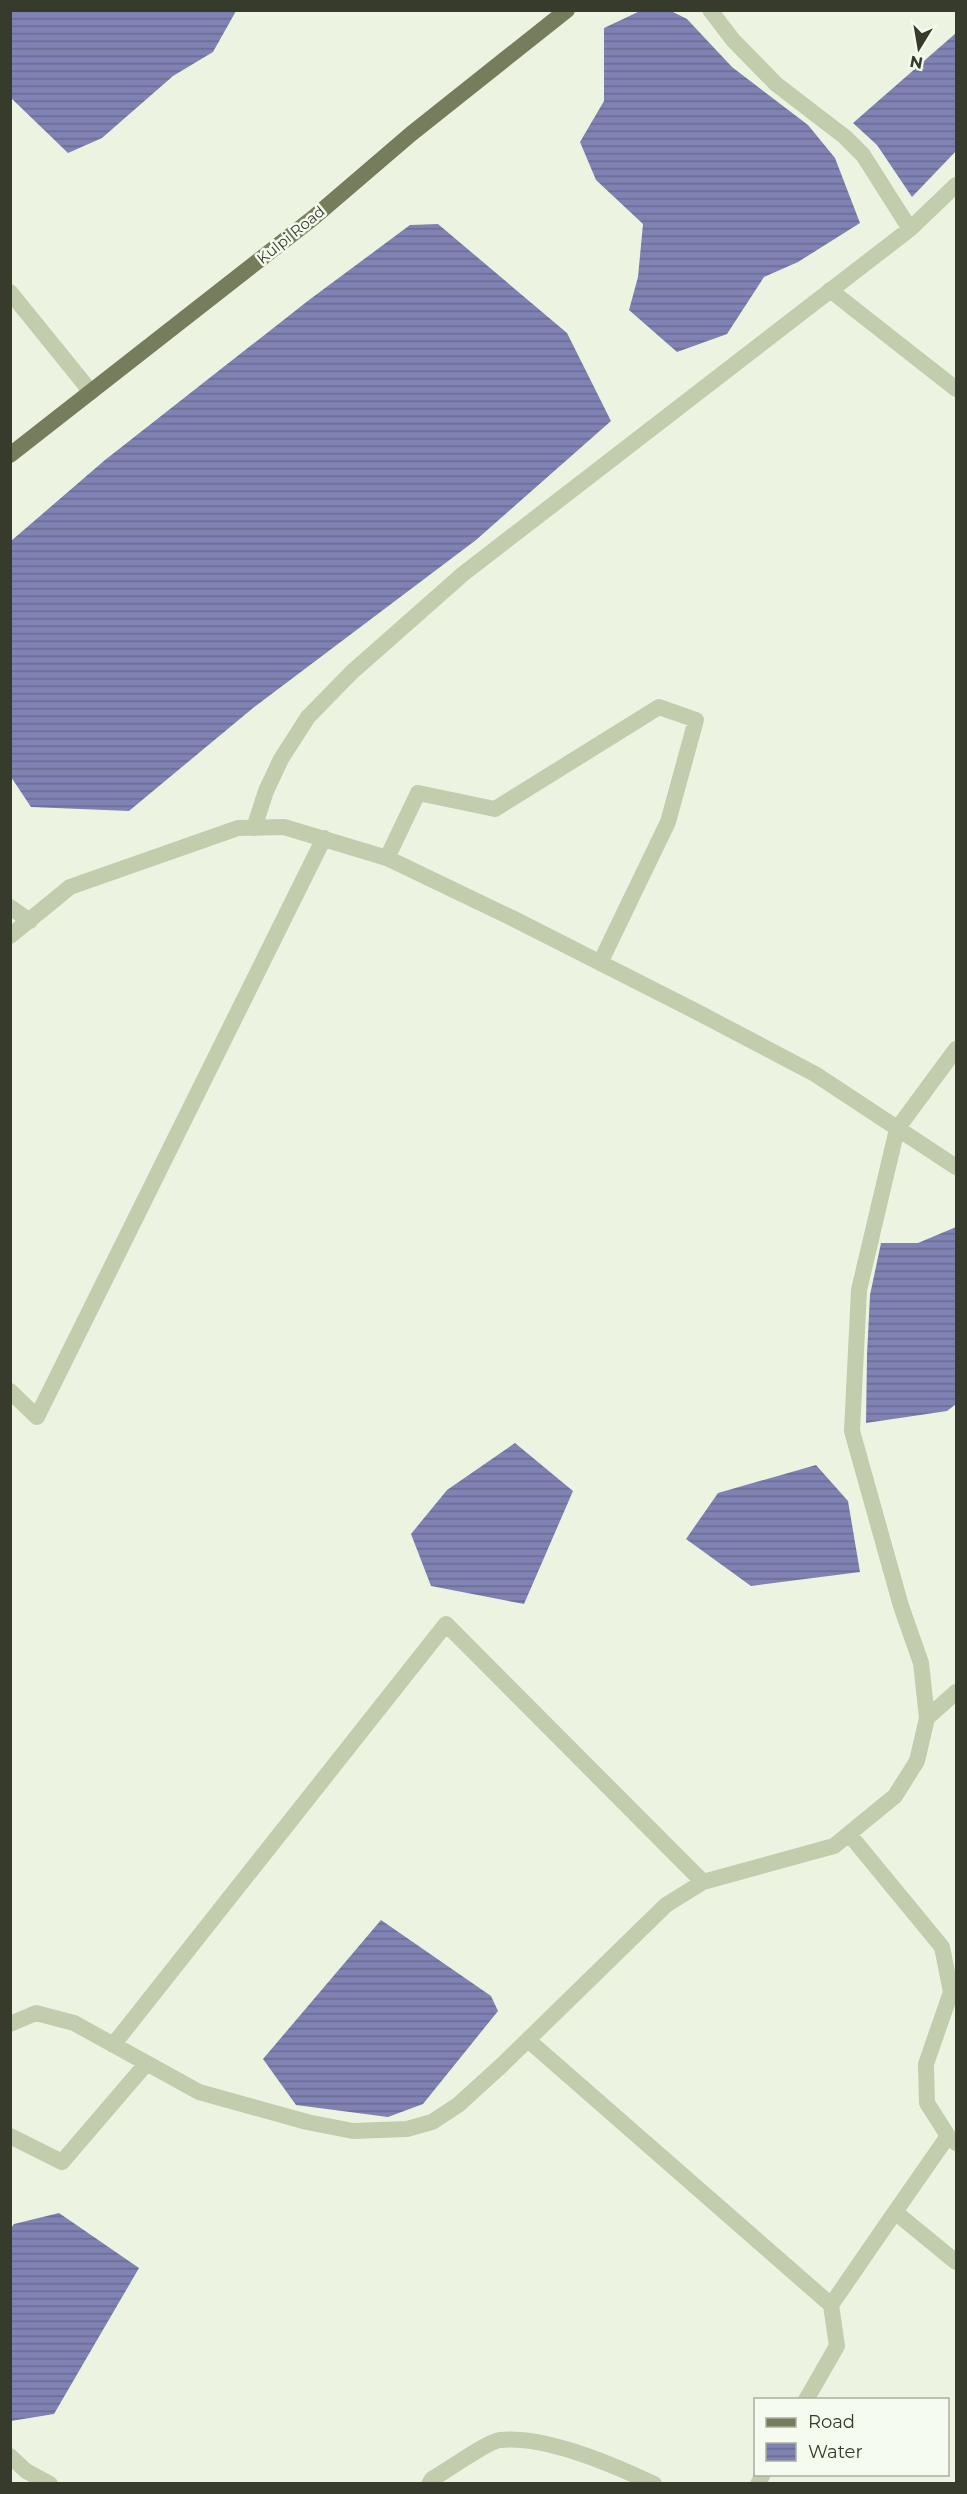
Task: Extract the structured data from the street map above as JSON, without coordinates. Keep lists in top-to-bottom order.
{
  "streets": {
    "main road": ["Kulpi Road"]
  },
  "legend": ["Road", "Water"],
  "north": "bottom"
}
